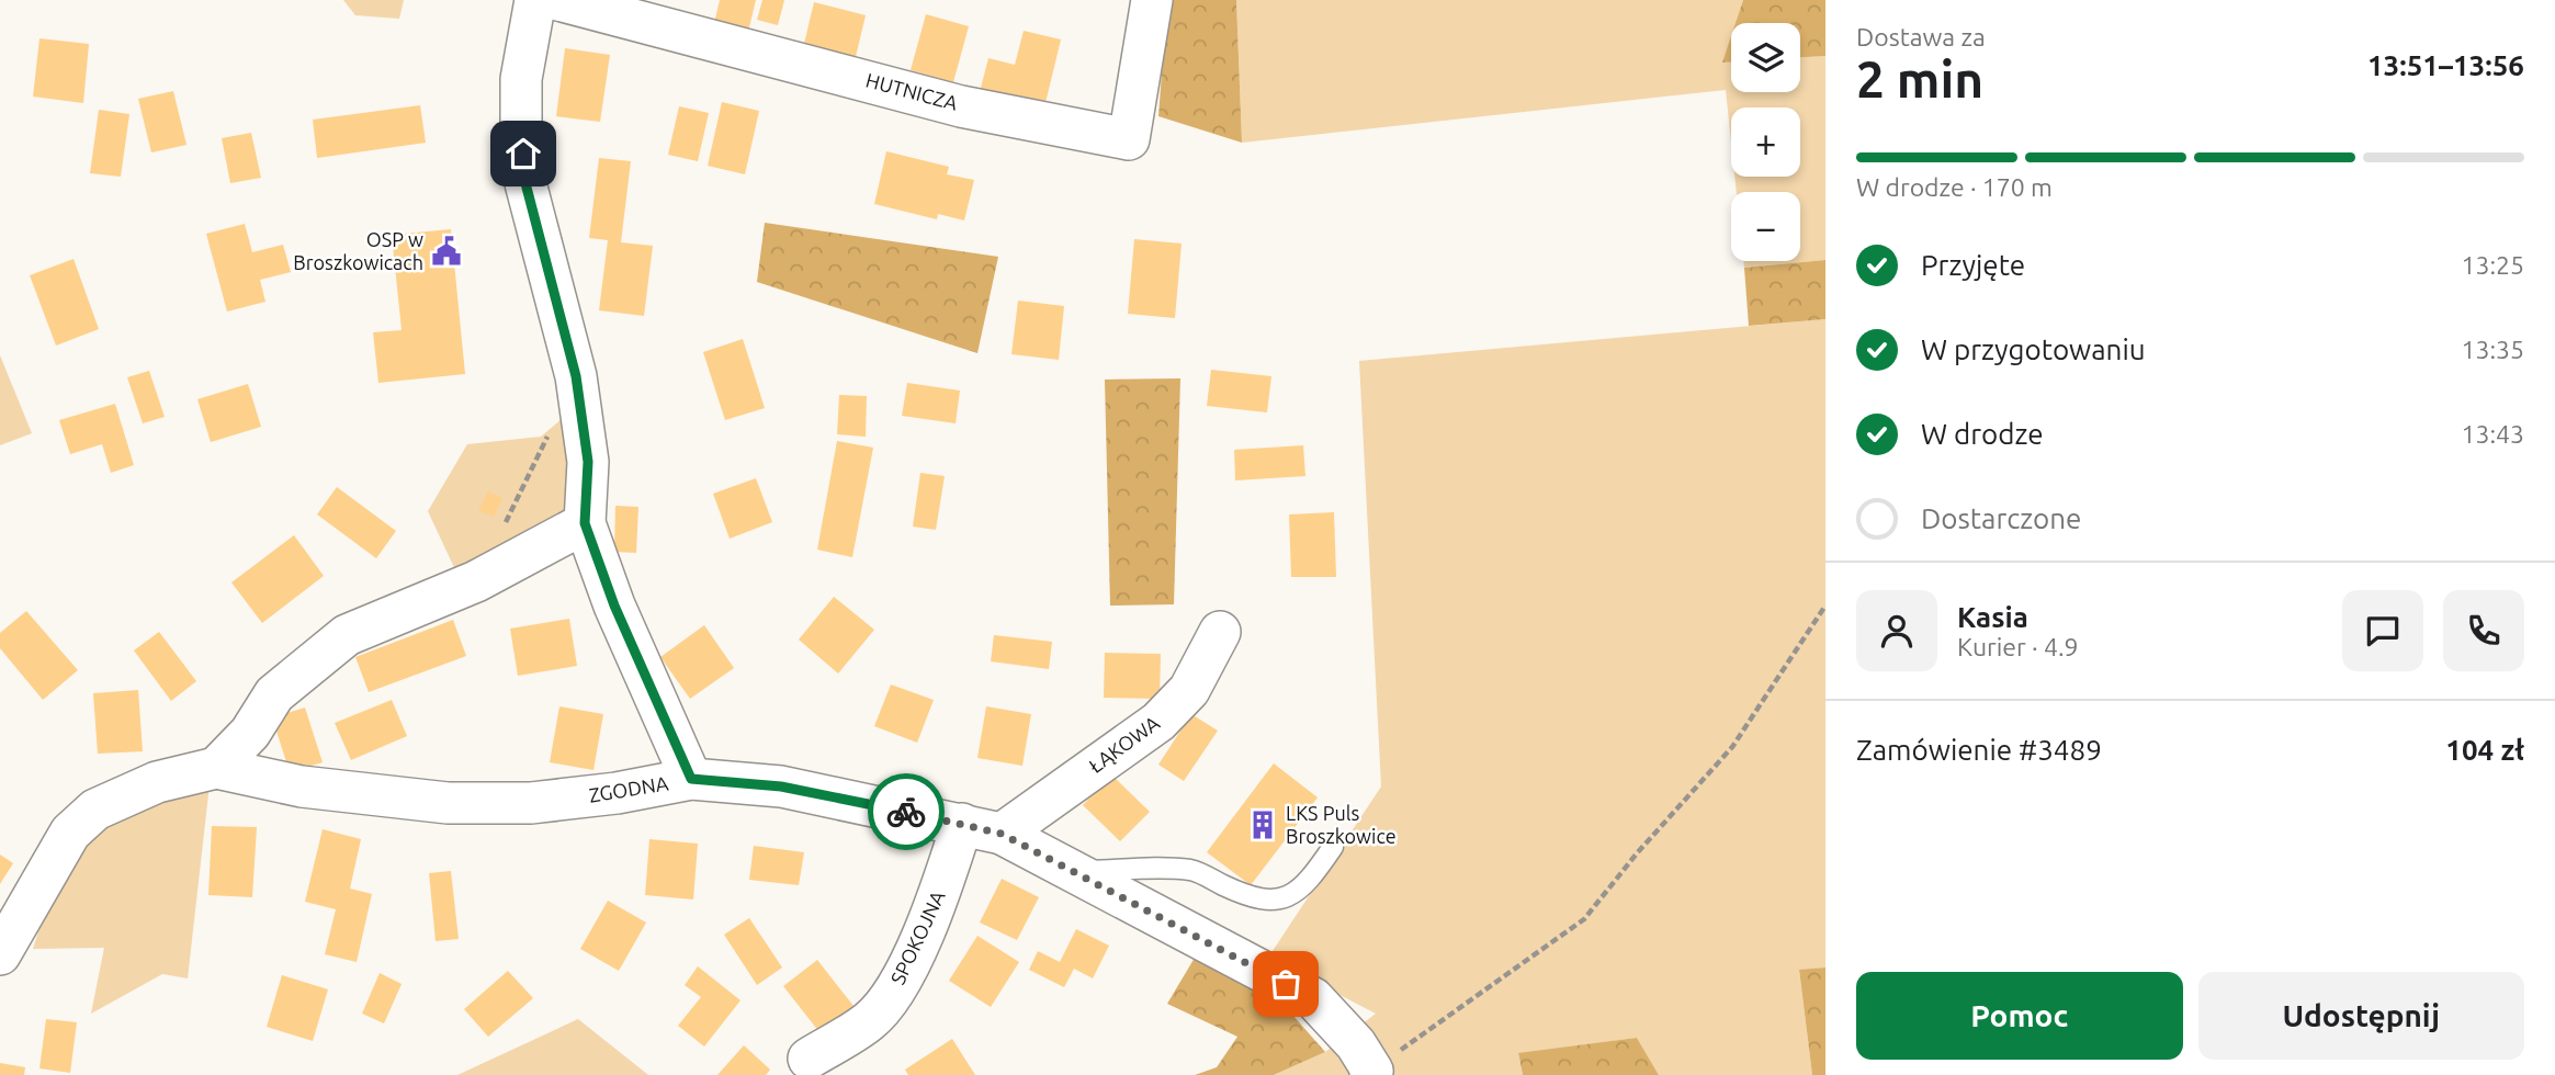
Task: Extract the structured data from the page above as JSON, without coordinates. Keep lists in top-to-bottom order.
{
  "streets": {
    "street": [
      "HUTNICZA",
      "ŁĄKOWA",
      "ZGODNA",
      "SPOKOJNA"
    ]
  },
  "crossings": [
    ["ŁĄKOWA", "ZGODNA"],
    ["ZGODNA", "SPOKOJNA"]
  ],
  "places": {
    "public building": ["OSP w Broszkowicach"],
    "building": ["LKS Puls Broszkowice"]
  },
  "page": {
    "heading": ["2 min", "Dostawa za", "13:51–13:56"],
    "panel": [
      "Kasia",
      "Kurier · 4.9",
      "Zamówienie #3489",
      "104 zł"
    ],
    "map_buttons": ["+", "−"],
    "bar": "W drodze · 170 m",
    "list": [
      ["Przyjęte", "13:25"],
      ["W przygotowaniu", "13:35"],
      ["W drodze", "13:43"],
      "Dostarczone"
    ],
    "buttons": ["Pomoc", "Udostępnij"]
  }
}
